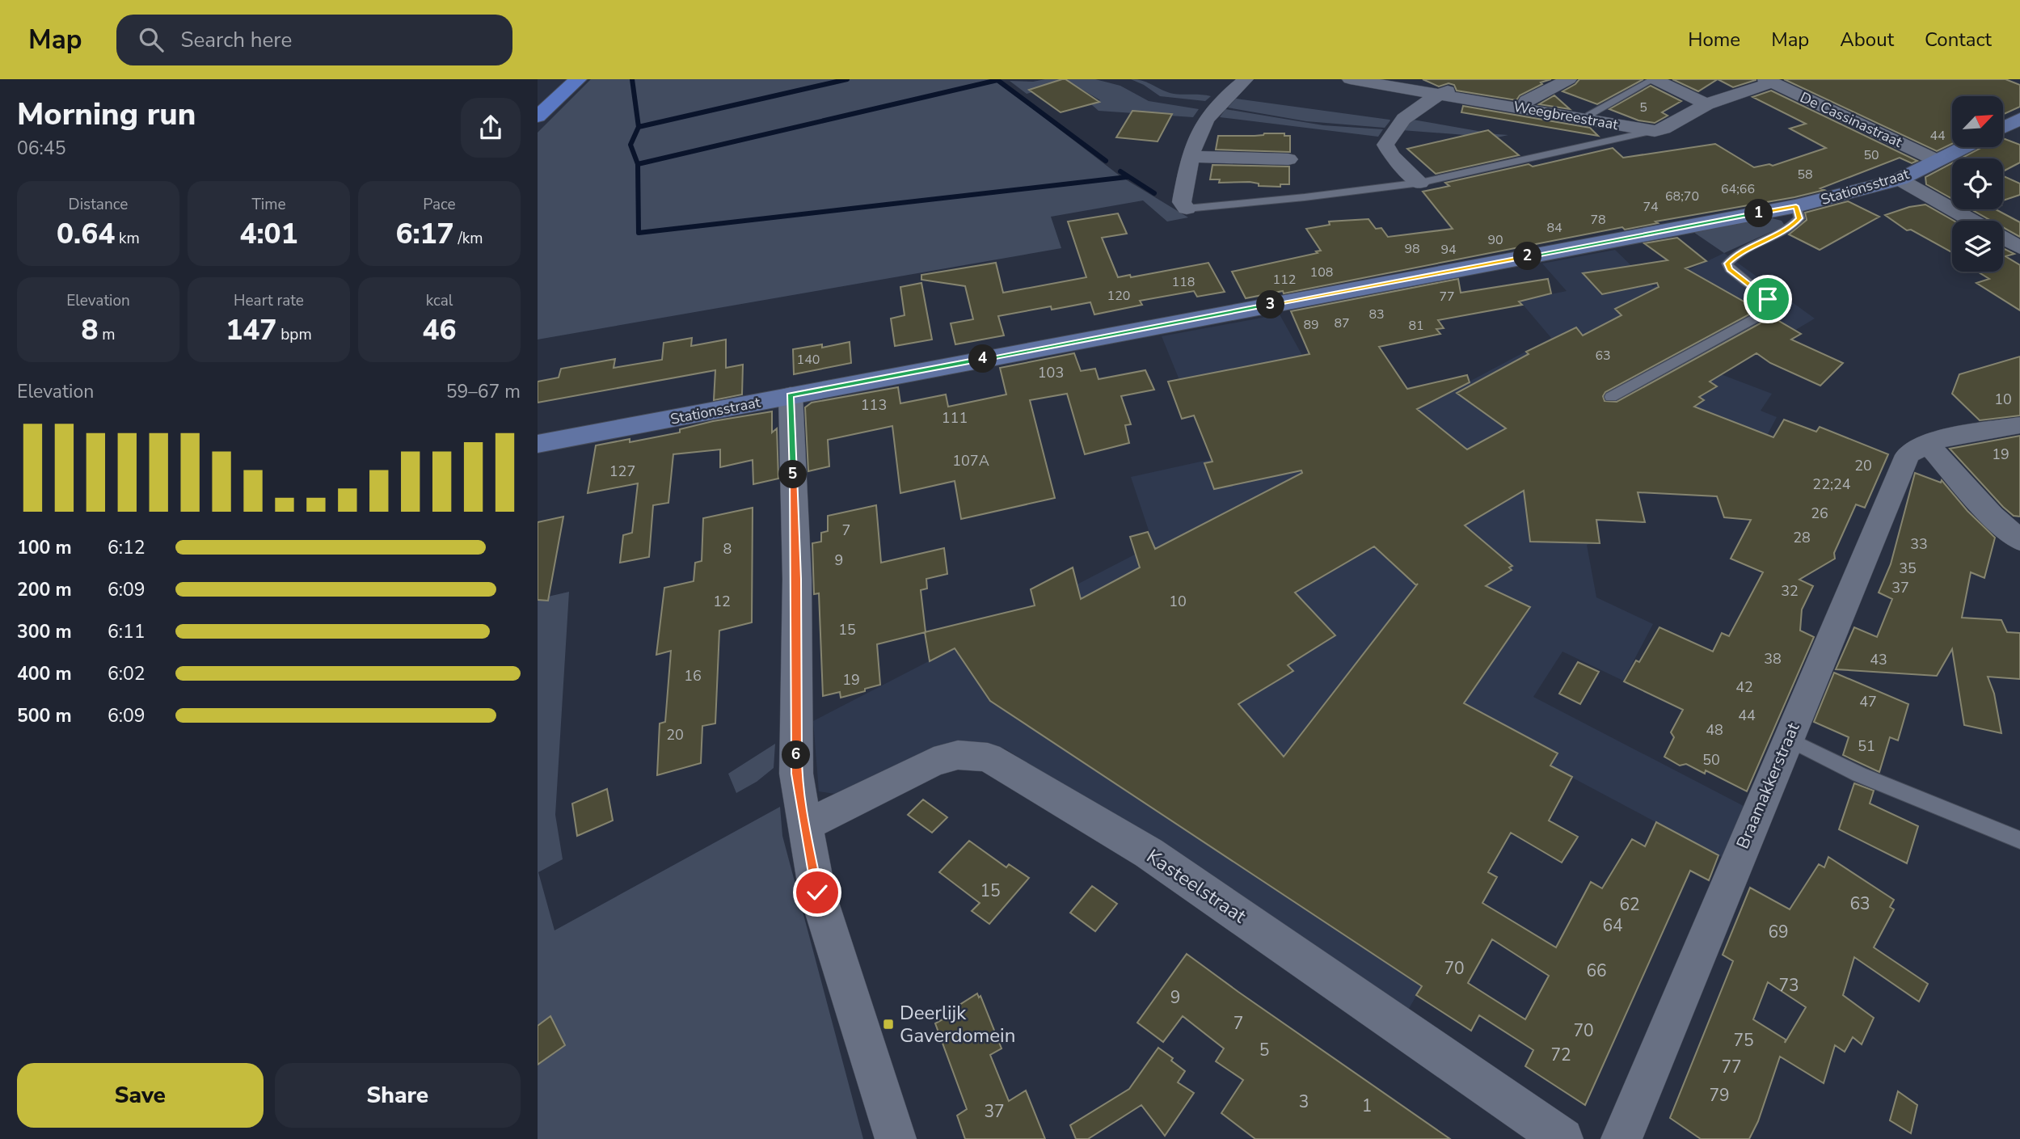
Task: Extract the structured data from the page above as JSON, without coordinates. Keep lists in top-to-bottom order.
{
  "streets": {
    "street": [
      "Weegbreestraat",
      "De Cassinastraat",
      "Stationsstraat",
      "Braamakkerstraat",
      "Kasteelstraat"
    ]
  },
  "crossings": [
    ["De Cassinastraat", "Stationsstraat"]
  ],
  "places": {
    "transit": ["Deerlijk Gaverdomein"]
  },
  "house_numbers": [
    "5",
    "44",
    "50",
    "58",
    "64;66",
    "68;70",
    "74",
    "78",
    "84",
    "90",
    "98",
    "94",
    "108",
    "112",
    "118",
    "120",
    "77",
    "83",
    "87",
    "89",
    "81",
    "63",
    "140",
    "103",
    "10",
    "113",
    "111",
    "19",
    "107A",
    "20",
    "127",
    "22;24",
    "26",
    "7",
    "28",
    "33",
    "8",
    "9",
    "35",
    "37",
    "32",
    "12",
    "10",
    "15",
    "38",
    "43",
    "16",
    "19",
    "42",
    "47",
    "44",
    "48",
    "20",
    "51",
    "50",
    "15",
    "63",
    "62",
    "64",
    "69",
    "70",
    "66",
    "73",
    "9",
    "7",
    "70",
    "75",
    "5",
    "72",
    "77",
    "79",
    "3",
    "1",
    "37"
  ],
  "north": "top right",
  "page": {
    "header": "Map",
    "search": "Search here",
    "nav": [
      "Home",
      "Map",
      "About",
      "Contact"
    ],
    "heading": ["Morning run", "06:45"],
    "stats": [
      ["Distance", "0.64 km"],
      ["Time", "4:01"],
      ["Pace", "6:17 /km"],
      ["Elevation", "8 m"],
      ["Heart rate", "147 bpm"],
      ["kcal", "46"]
    ],
    "pins": [
      "1",
      "2",
      "3",
      "4",
      "5",
      "6"
    ],
    "chart": ["Elevation", "59–67 m"],
    "list": [
      {
        "name": "100 m",
        "note": "6:12"
      },
      {
        "name": "200 m",
        "note": "6:09"
      },
      {
        "name": "300 m",
        "note": "6:11"
      },
      {
        "name": "400 m",
        "note": "6:02"
      },
      {
        "name": "500 m",
        "note": "6:09"
      }
    ],
    "buttons": ["Save", "Share"]
  }
}
